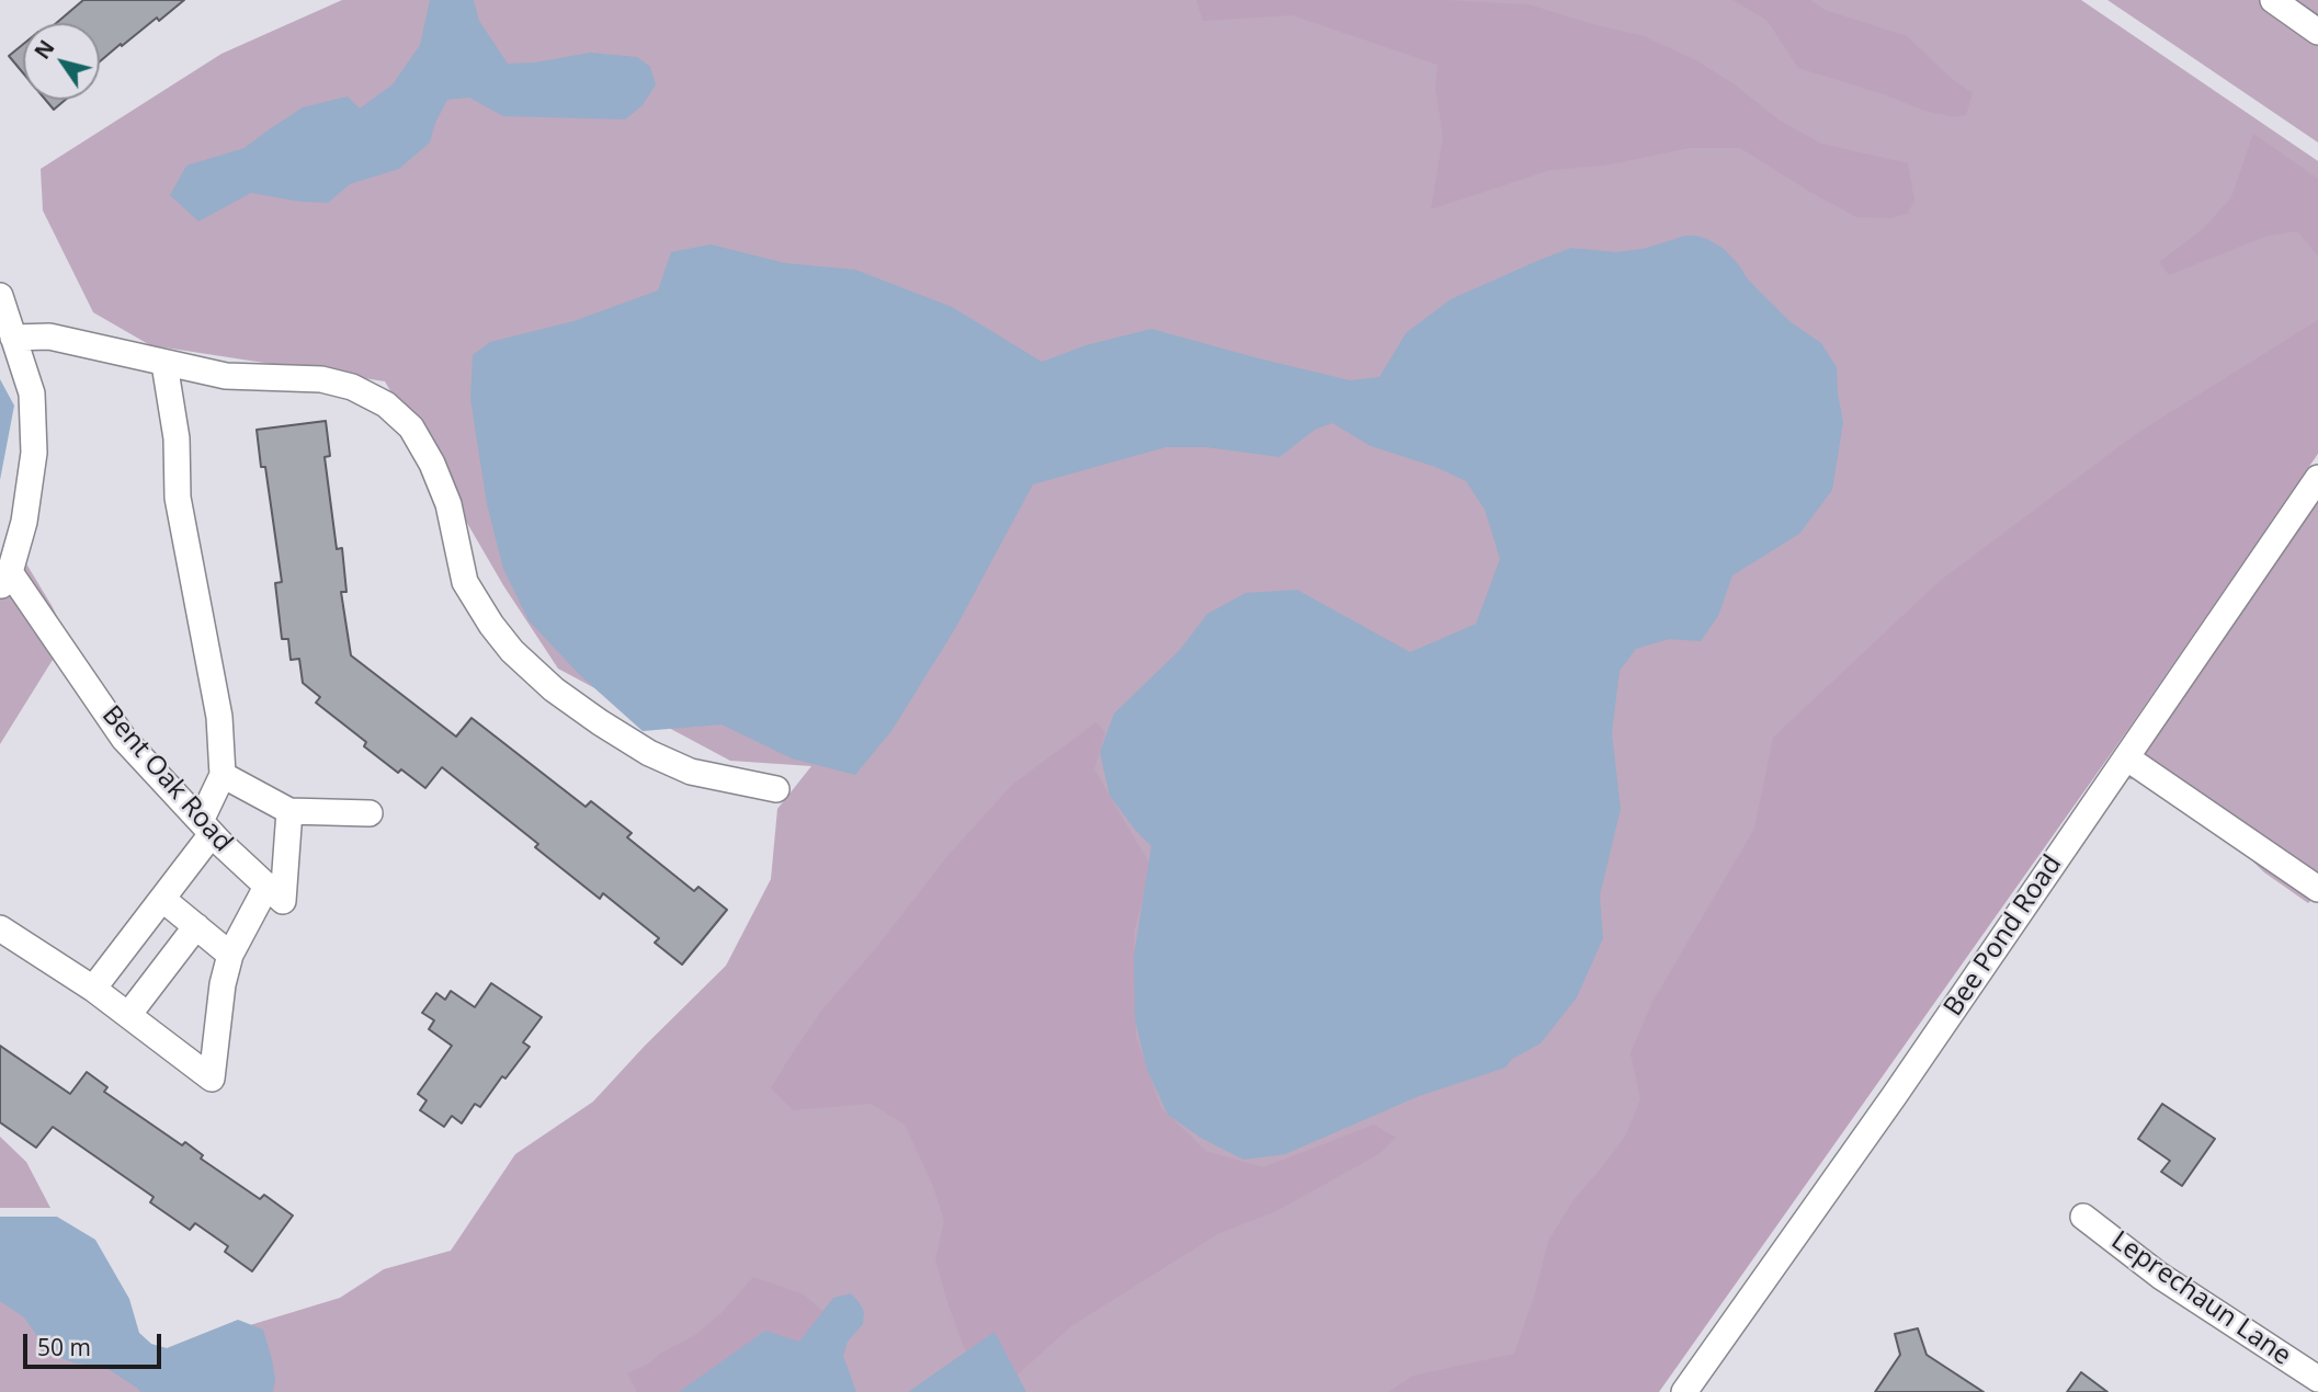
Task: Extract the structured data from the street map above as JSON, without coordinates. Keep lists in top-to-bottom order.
{
  "streets": {
    "street": ["Bent Oak Road", "Bee Pond Road", "Leprechaun Lane"]
  },
  "scale_bar": "50 m",
  "north": "top left"
}
